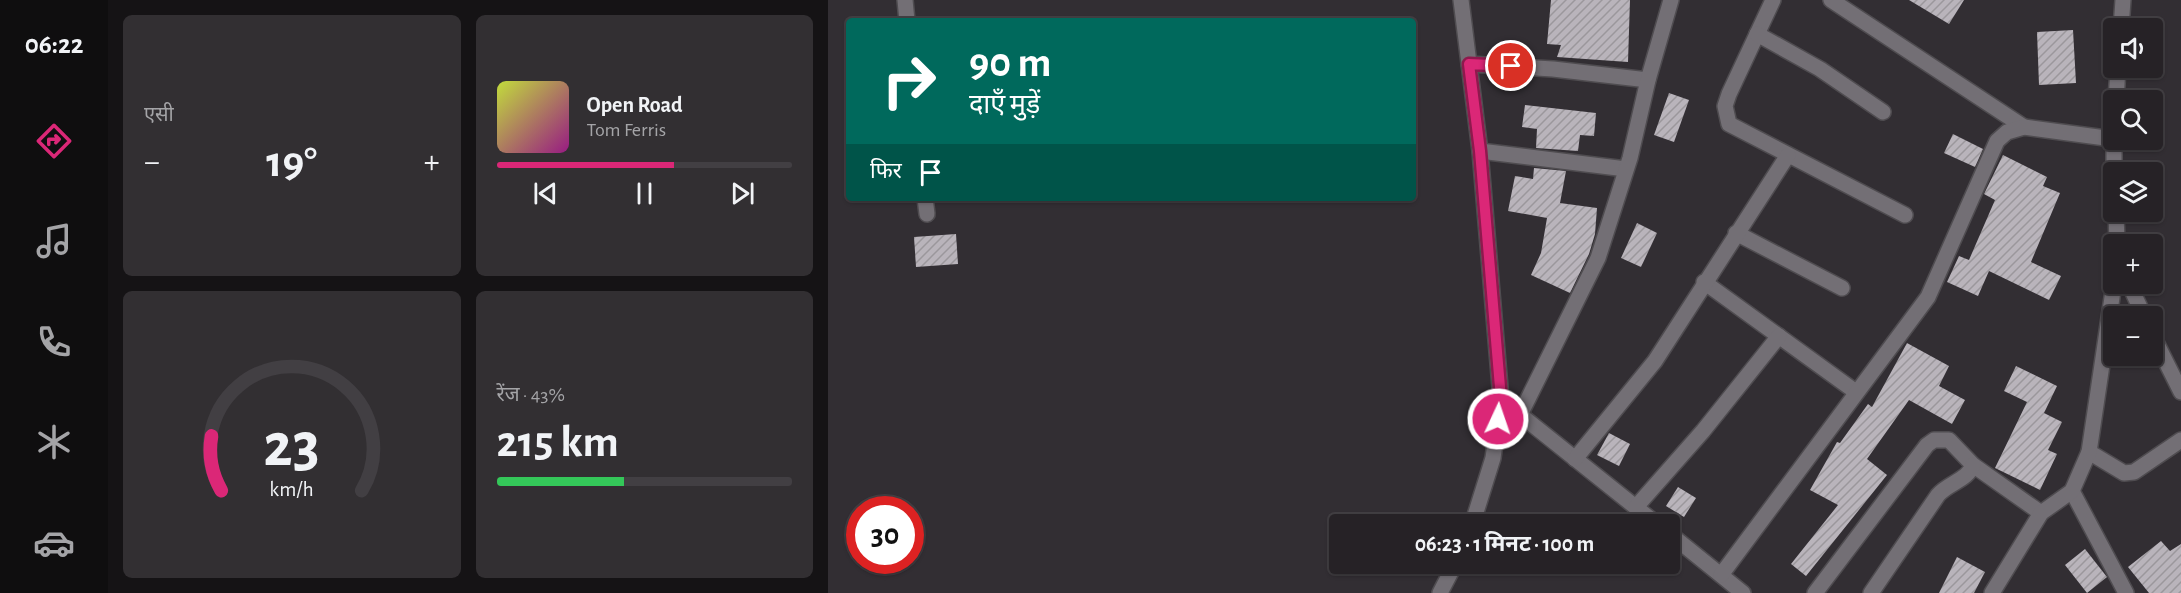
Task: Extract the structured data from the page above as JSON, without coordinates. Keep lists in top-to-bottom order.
{
  "page": {
    "tabs": "06:22",
    "tile": [
      "एसी",
      ["रेंज · 43%", "215 km"]
    ],
    "map_buttons": ["+", "−"],
    "turn": ["90 m", "दाएँ मुड़ें"],
    "song": ["Open Road", "Tom Ferris"],
    "heat": ["−", "19°", "+"],
    "then": "फिर",
    "limit": "30",
    "trip": "06:23 · 1 मिनट · 100 m",
    "gauge": ["23", "km/h"]
  }
}
